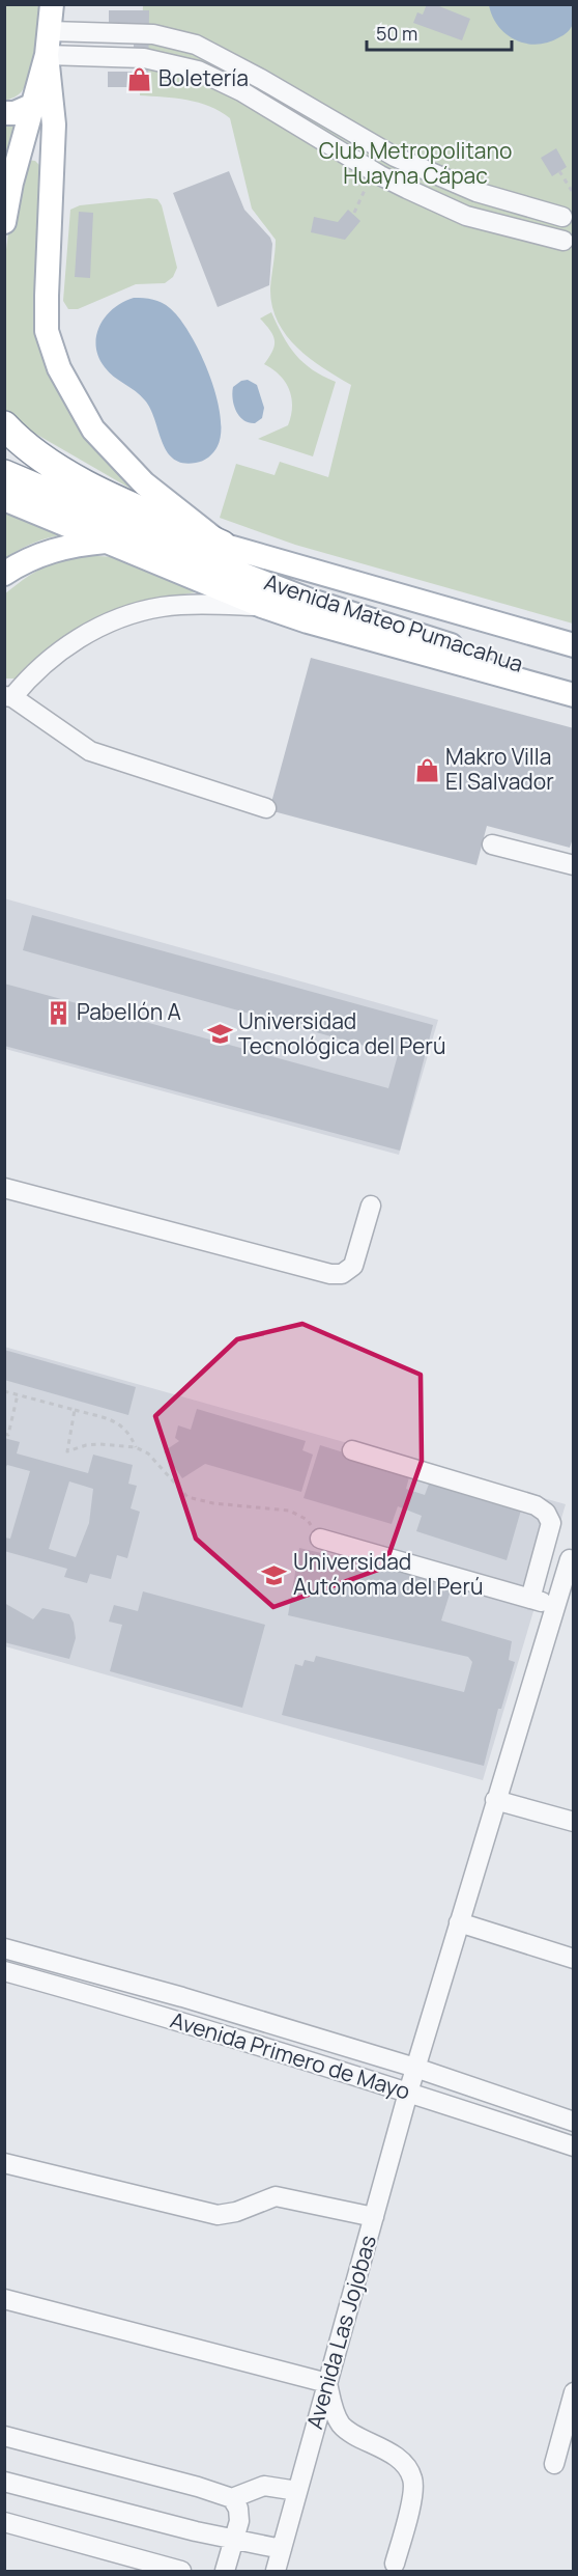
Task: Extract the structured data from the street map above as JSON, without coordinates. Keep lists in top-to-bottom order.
{
  "streets": {
    "main road": ["Avenida Mateo Pumacahua"],
    "street": ["Avenida Primero de Mayo", "Avenida Las Jojobas"]
  },
  "crossings": [
    ["Avenida Primero de Mayo", "Avenida Las Jojobas"]
  ],
  "parks": ["Club Metropolitano Huayna Cápac"],
  "places": {
    "shop": ["Boletería", "Makro Villa El Salvador"],
    "building": ["Pabellón A"],
    "school or university": ["Universidad Tecnológica del Perú", "Universidad Autónoma del Perú"]
  },
  "scale_bar": "50 m"
}
